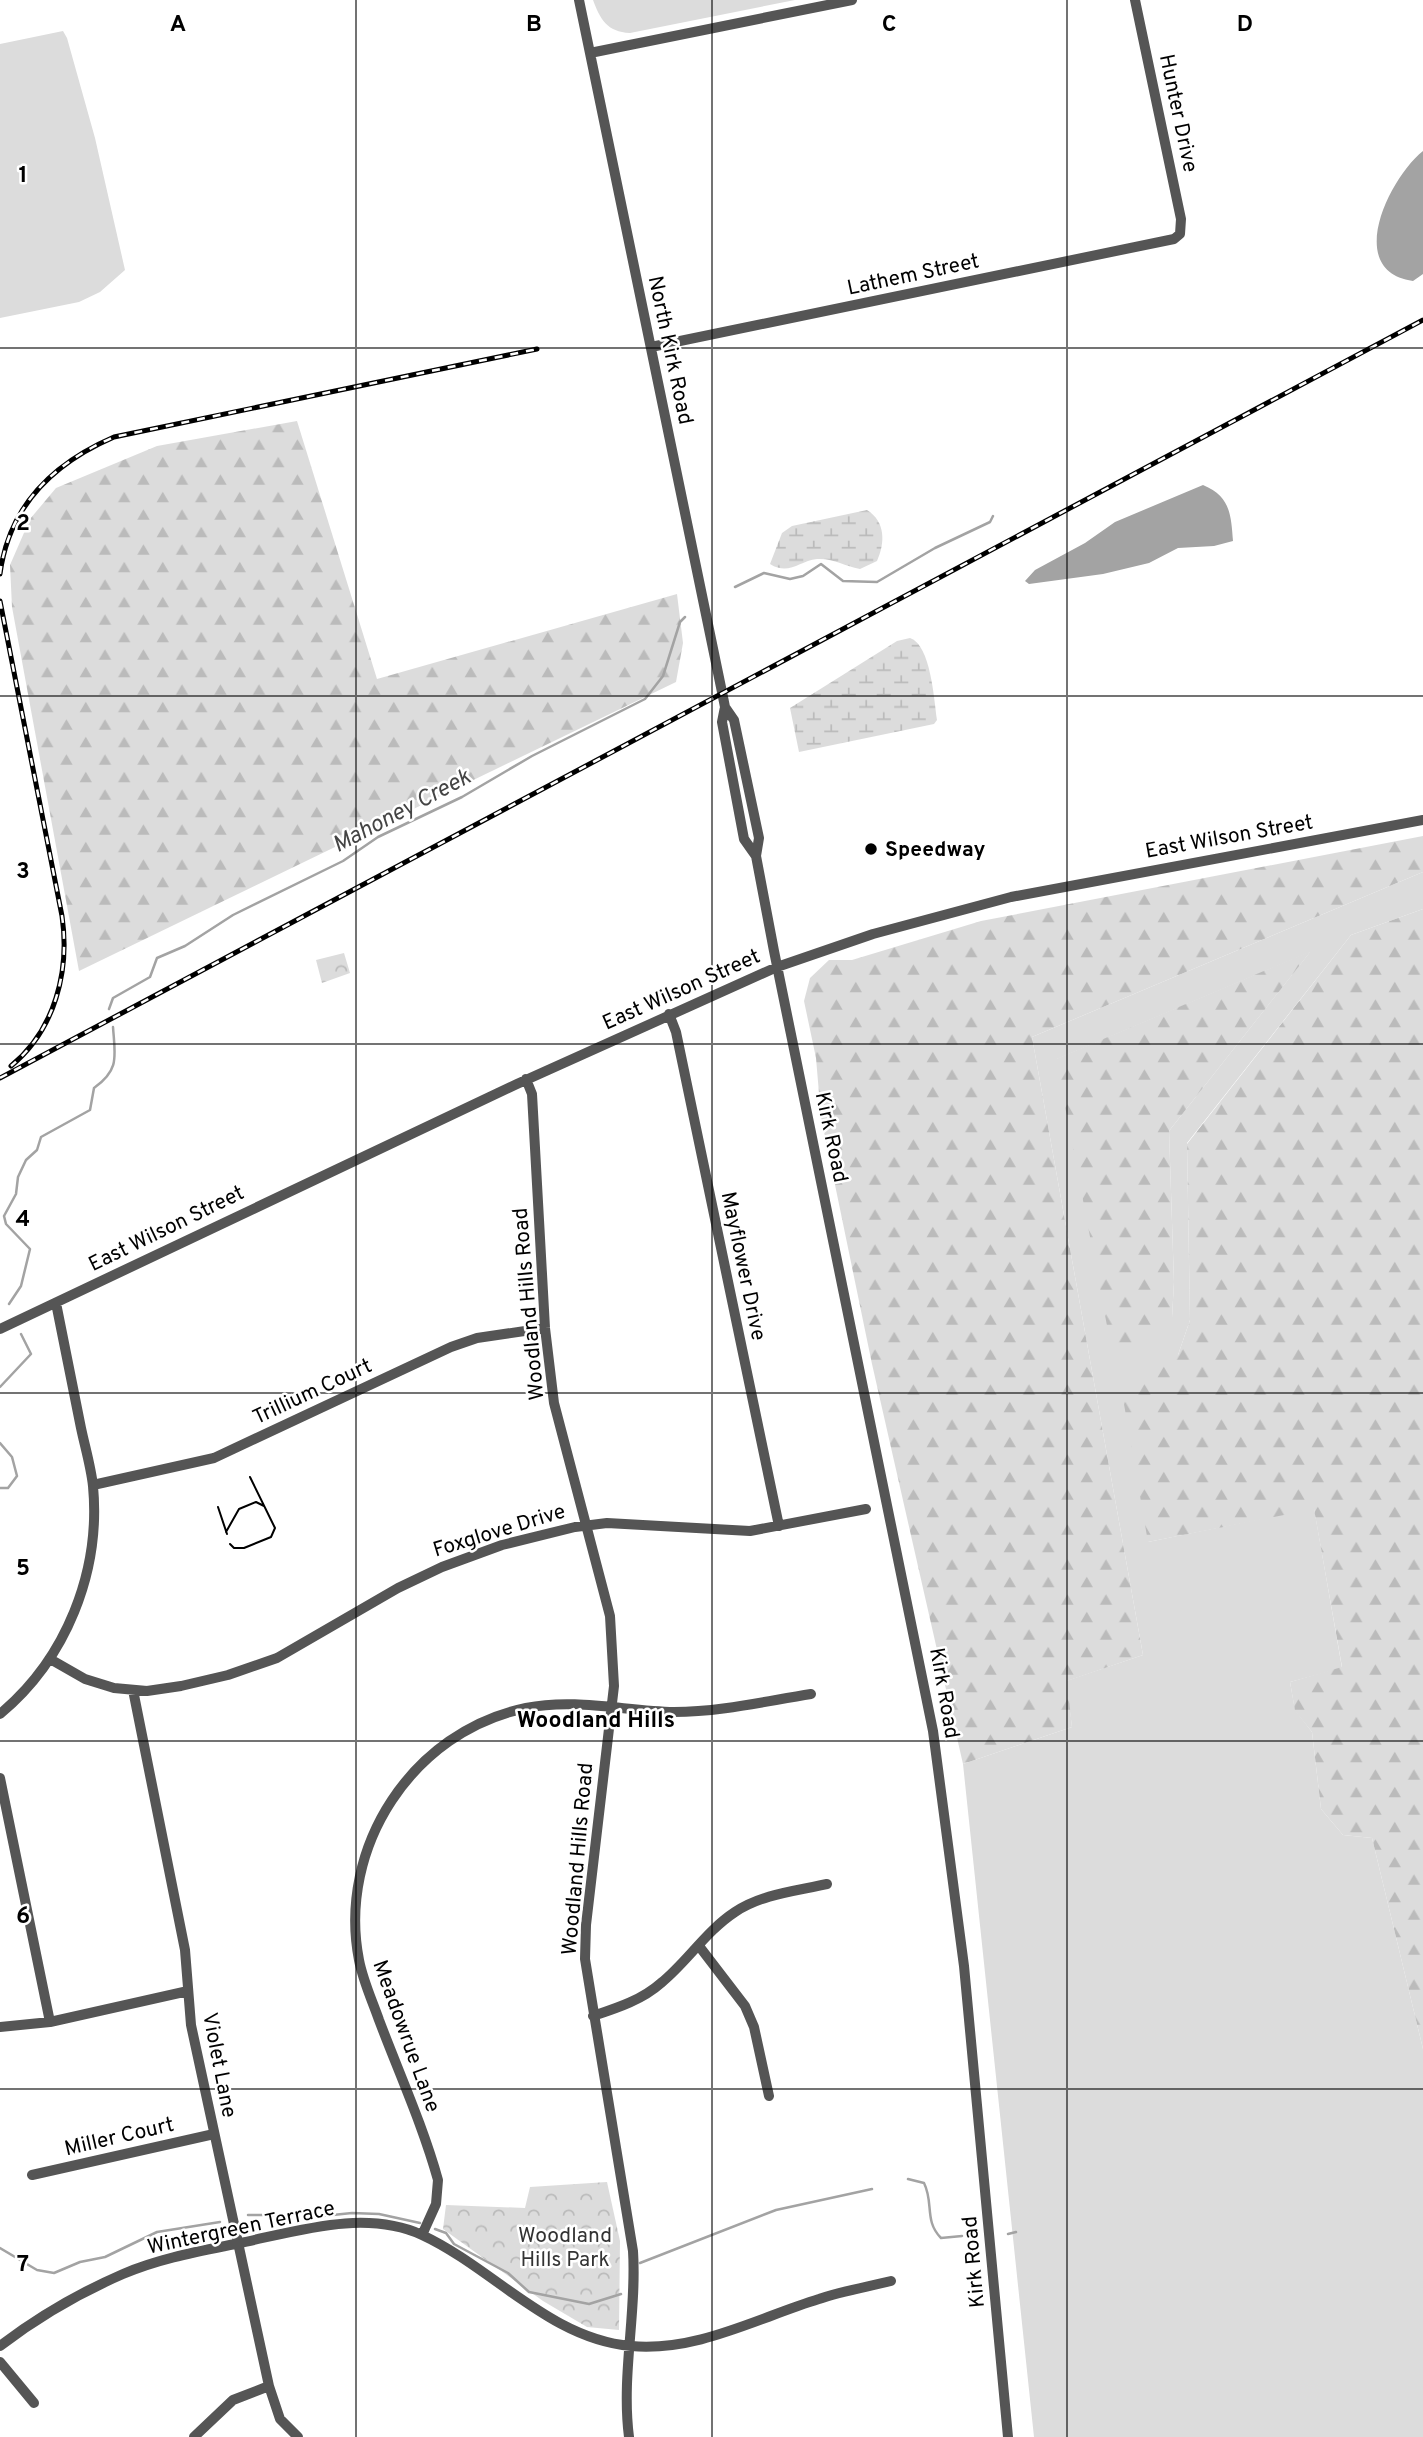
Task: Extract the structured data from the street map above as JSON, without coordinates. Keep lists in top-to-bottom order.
{
  "streets": {
    "street": [
      "Hunter Drive",
      "Lathem Street",
      "North Kirk Road",
      "East Wilson Street",
      "Kirk Road",
      "Mayflower Drive",
      "Woodland Hills Road",
      "Trillium Court",
      "Foxglove Drive",
      "Meadowrue Lane",
      "Violet Lane",
      "Miller Court",
      "Wintergreen Terrace"
    ]
  },
  "crossings": [
    ["Hunter Drive", "Lathem Street"],
    ["Lathem Street", "North Kirk Road"],
    ["North Kirk Road", "East Wilson Street"],
    ["North Kirk Road", "Kirk Road"],
    ["East Wilson Street", "Kirk Road"],
    ["East Wilson Street", "Mayflower Drive"],
    ["East Wilson Street", "Woodland Hills Road"],
    ["Mayflower Drive", "Foxglove Drive"],
    ["Woodland Hills Road", "Trillium Court"],
    ["Woodland Hills Road", "Foxglove Drive"],
    ["Woodland Hills Road", "Meadowrue Lane"],
    ["Woodland Hills Road", "Wintergreen Terrace"],
    ["Foxglove Drive", "Violet Lane"],
    ["Meadowrue Lane", "Wintergreen Terrace"],
    ["Violet Lane", "Miller Court"],
    ["Violet Lane", "Wintergreen Terrace"]
  ],
  "districts": ["Woodland Hills"],
  "water": ["Mahoney Creek"],
  "parks": ["Woodland Hills Park"],
  "places": ["Speedway"],
  "grid": {
    "columns": [
      "A",
      "B",
      "C",
      "D"
    ],
    "rows": [
      "1",
      "2",
      "3",
      "4",
      "5",
      "6",
      "7"
    ]
  }
}
